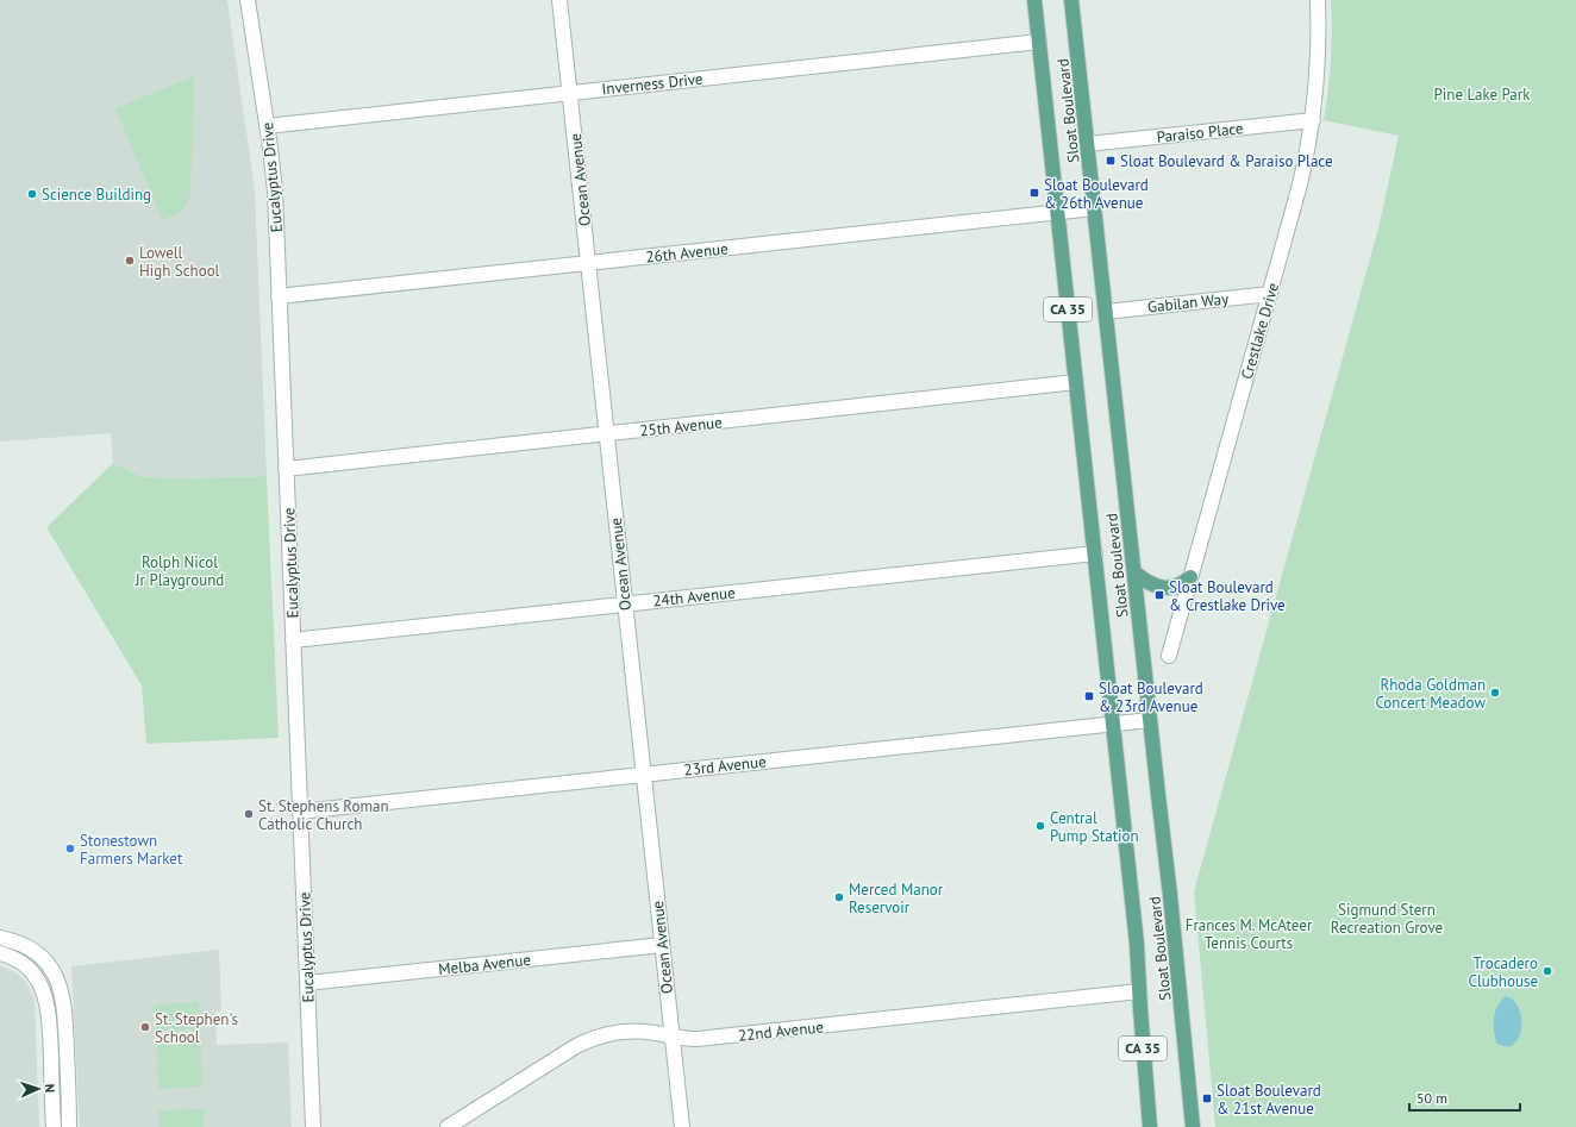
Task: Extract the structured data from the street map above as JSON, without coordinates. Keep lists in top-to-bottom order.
{
  "streets": {
    "main road": ["Sloat Boulevard", "CA 35"],
    "street": [
      "Inverness Drive",
      "Paraiso Place",
      "Eucalyptus Drive",
      "Ocean Avenue",
      "26th Avenue",
      "Gabilan Way",
      "Crestlake Drive",
      "25th Avenue",
      "24th Avenue",
      "23rd Avenue",
      "Melba Avenue",
      "22nd Avenue"
    ]
  },
  "crossings": [
    ["Inverness Drive", "Sloat Boulevard"],
    ["Inverness Drive", "Eucalyptus Drive"],
    ["Inverness Drive", "Ocean Avenue"],
    ["Sloat Boulevard", "Paraiso Place"],
    ["Sloat Boulevard", "26th Avenue"],
    ["Sloat Boulevard", "Gabilan Way"],
    ["Sloat Boulevard", "25th Avenue"],
    ["Sloat Boulevard", "24th Avenue"],
    ["Sloat Boulevard", "23rd Avenue"],
    ["Sloat Boulevard", "22nd Avenue"],
    ["Paraiso Place", "Crestlake Drive"],
    ["Eucalyptus Drive", "26th Avenue"],
    ["Eucalyptus Drive", "25th Avenue"],
    ["Eucalyptus Drive", "24th Avenue"],
    ["Eucalyptus Drive", "23rd Avenue"],
    ["Eucalyptus Drive", "Melba Avenue"],
    ["Ocean Avenue", "26th Avenue"],
    ["Ocean Avenue", "25th Avenue"],
    ["Ocean Avenue", "24th Avenue"],
    ["Ocean Avenue", "23rd Avenue"],
    ["Ocean Avenue", "Melba Avenue"],
    ["Ocean Avenue", "22nd Avenue"],
    ["Gabilan Way", "Crestlake Drive"]
  ],
  "parks": [
    "Pine Lake Park",
    "Rolph Nicol Jr Playground",
    "Sigmund Stern Recreation Grove",
    "Frances M. McAteer Tennis Courts"
  ],
  "places": {
    "transit": [
      "Sloat Boulevard & Paraiso Place",
      "Sloat Boulevard & 26th Avenue",
      "Sloat Boulevard & Crestlake Drive",
      "Sloat Boulevard & 23rd Avenue",
      "Sloat Boulevard & 21st Avenue"
    ],
    "other": [
      "Science Building",
      "Lowell High School",
      "Rhoda Goldman Concert Meadow",
      "St. Stephens Roman Catholic Church",
      "Central Pump Station",
      "Stonestown Farmers Market",
      "Merced Manor Reservoir",
      "Trocadero Clubhouse",
      "St. Stephen's School"
    ]
  },
  "scale_bar": "50 m",
  "north": "right"
}
